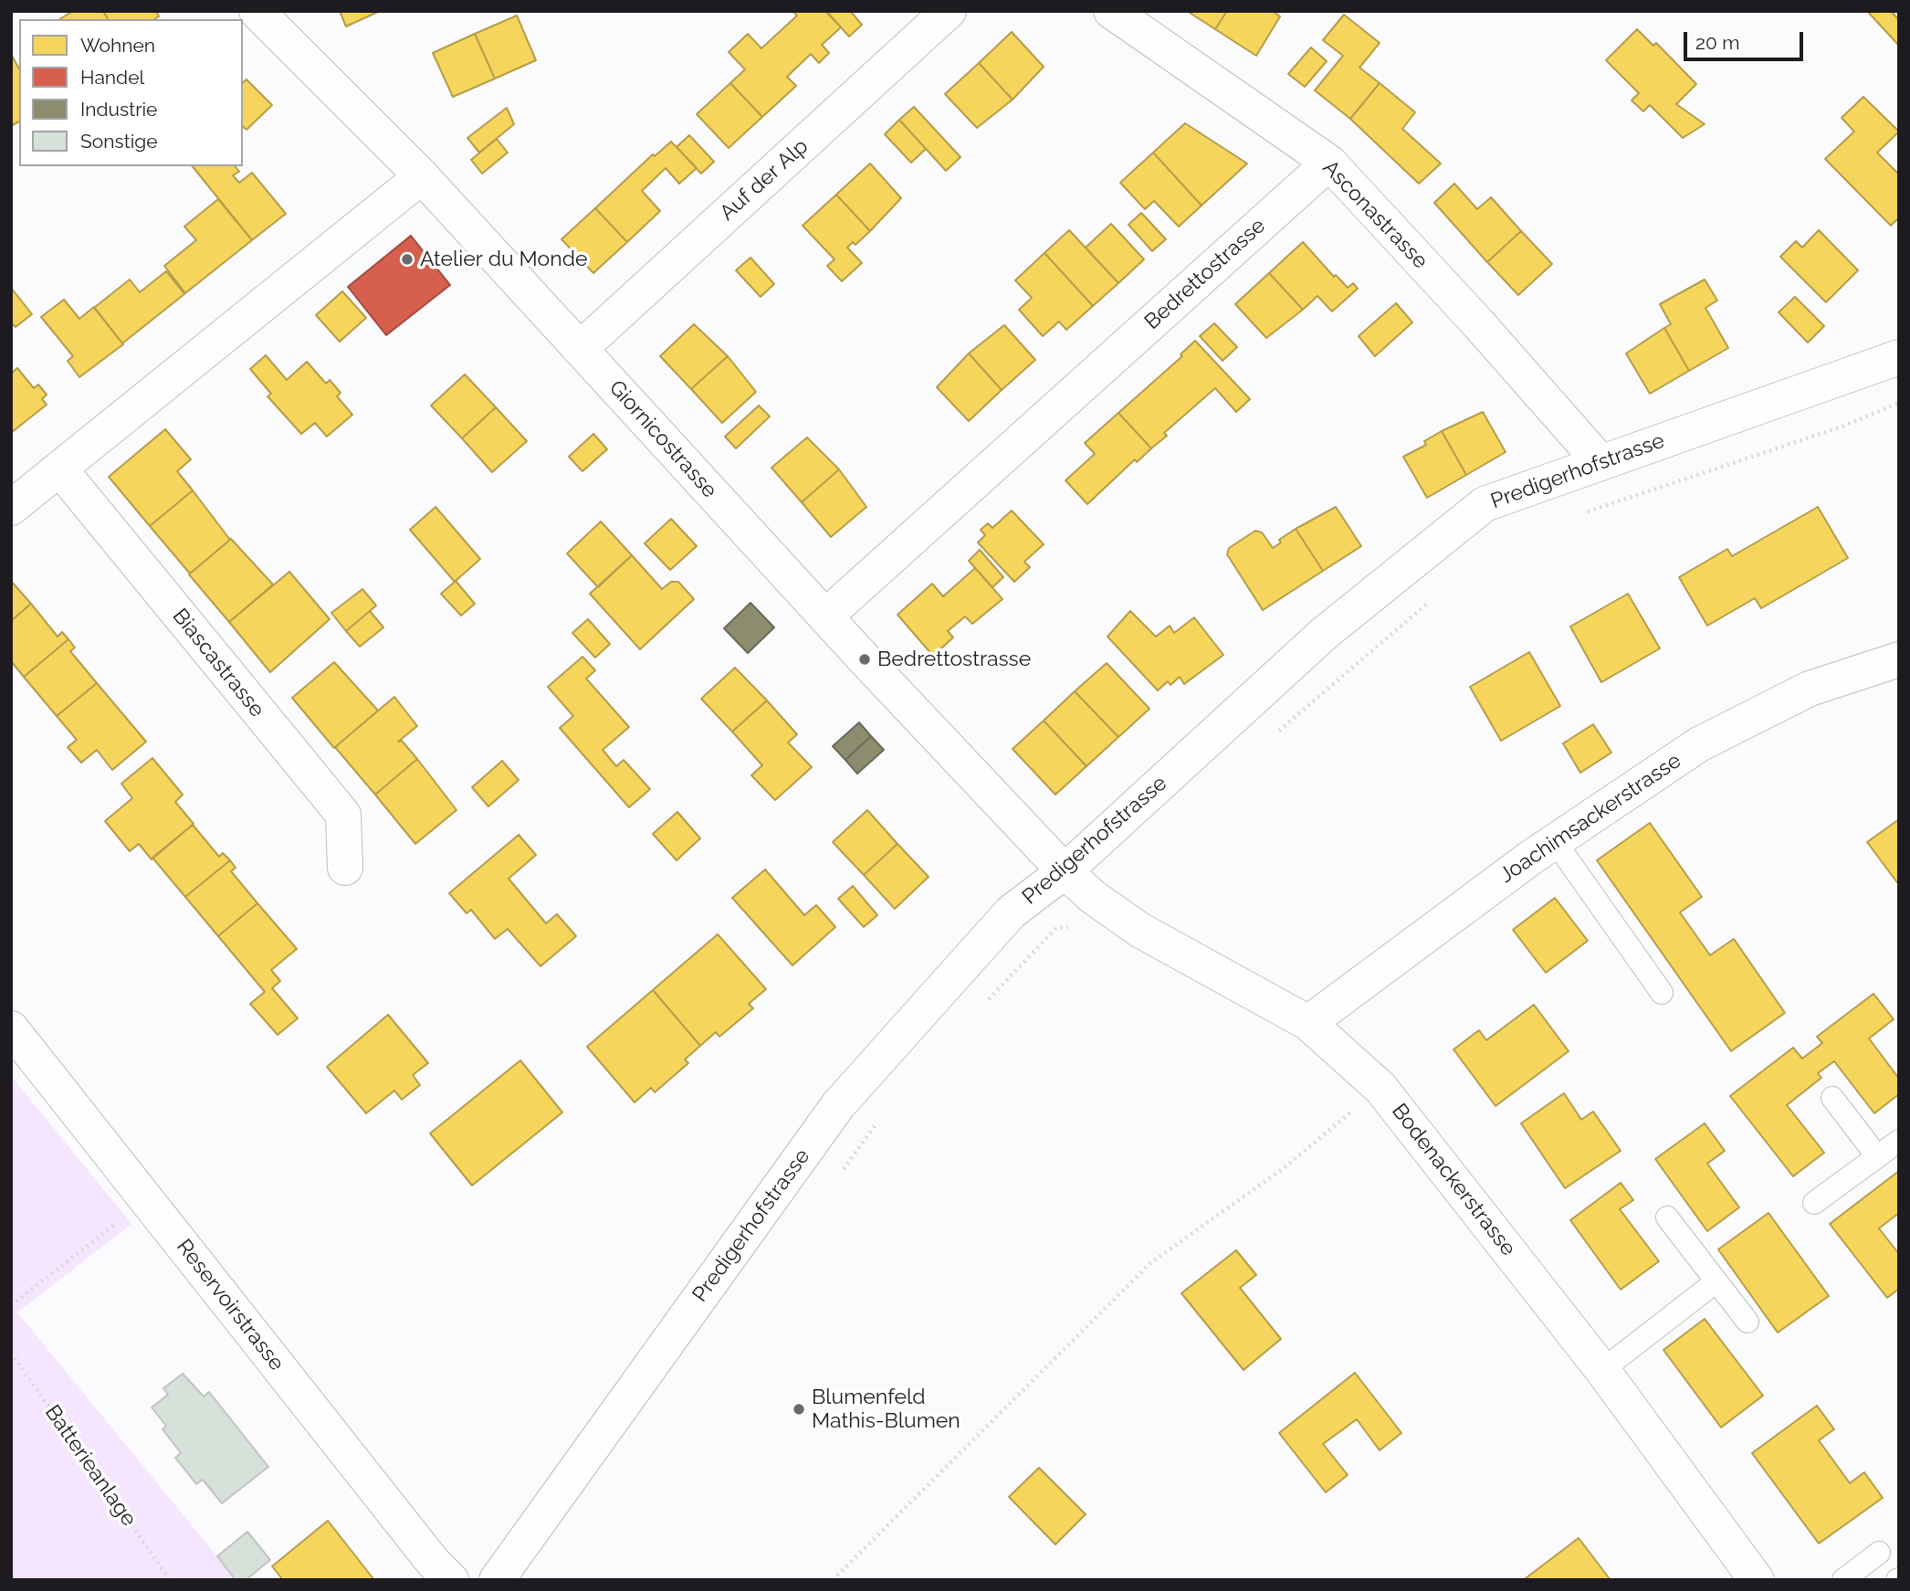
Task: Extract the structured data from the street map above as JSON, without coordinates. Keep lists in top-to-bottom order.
{
  "streets": {
    "street": [
      "Auf der Alp",
      "Asconastrasse",
      "Bedrettostrasse",
      "Giornicostrasse",
      "Predigerhofstrasse",
      "Biascastrasse",
      "Joachimsackerstrasse",
      "Bodenackerstrasse",
      "Reservoirstrasse"
    ],
    "path": ["Batterieanlage"]
  },
  "crossings": [
    ["Auf der Alp", "Giornicostrasse"],
    ["Asconastrasse", "Bedrettostrasse"],
    ["Asconastrasse", "Predigerhofstrasse"],
    ["Bedrettostrasse", "Giornicostrasse"],
    ["Giornicostrasse", "Predigerhofstrasse"],
    ["Giornicostrasse", "Bodenackerstrasse"],
    ["Predigerhofstrasse", "Bodenackerstrasse"],
    ["Joachimsackerstrasse", "Bodenackerstrasse"]
  ],
  "places": ["Atelier du Monde", "Bedrettostrasse", "Blumenfeld Mathis-Blumen"],
  "legend": [
    "Wohnen",
    "Handel",
    "Industrie",
    "Sonstige"
  ],
  "scale_bar": "20 m"
}
